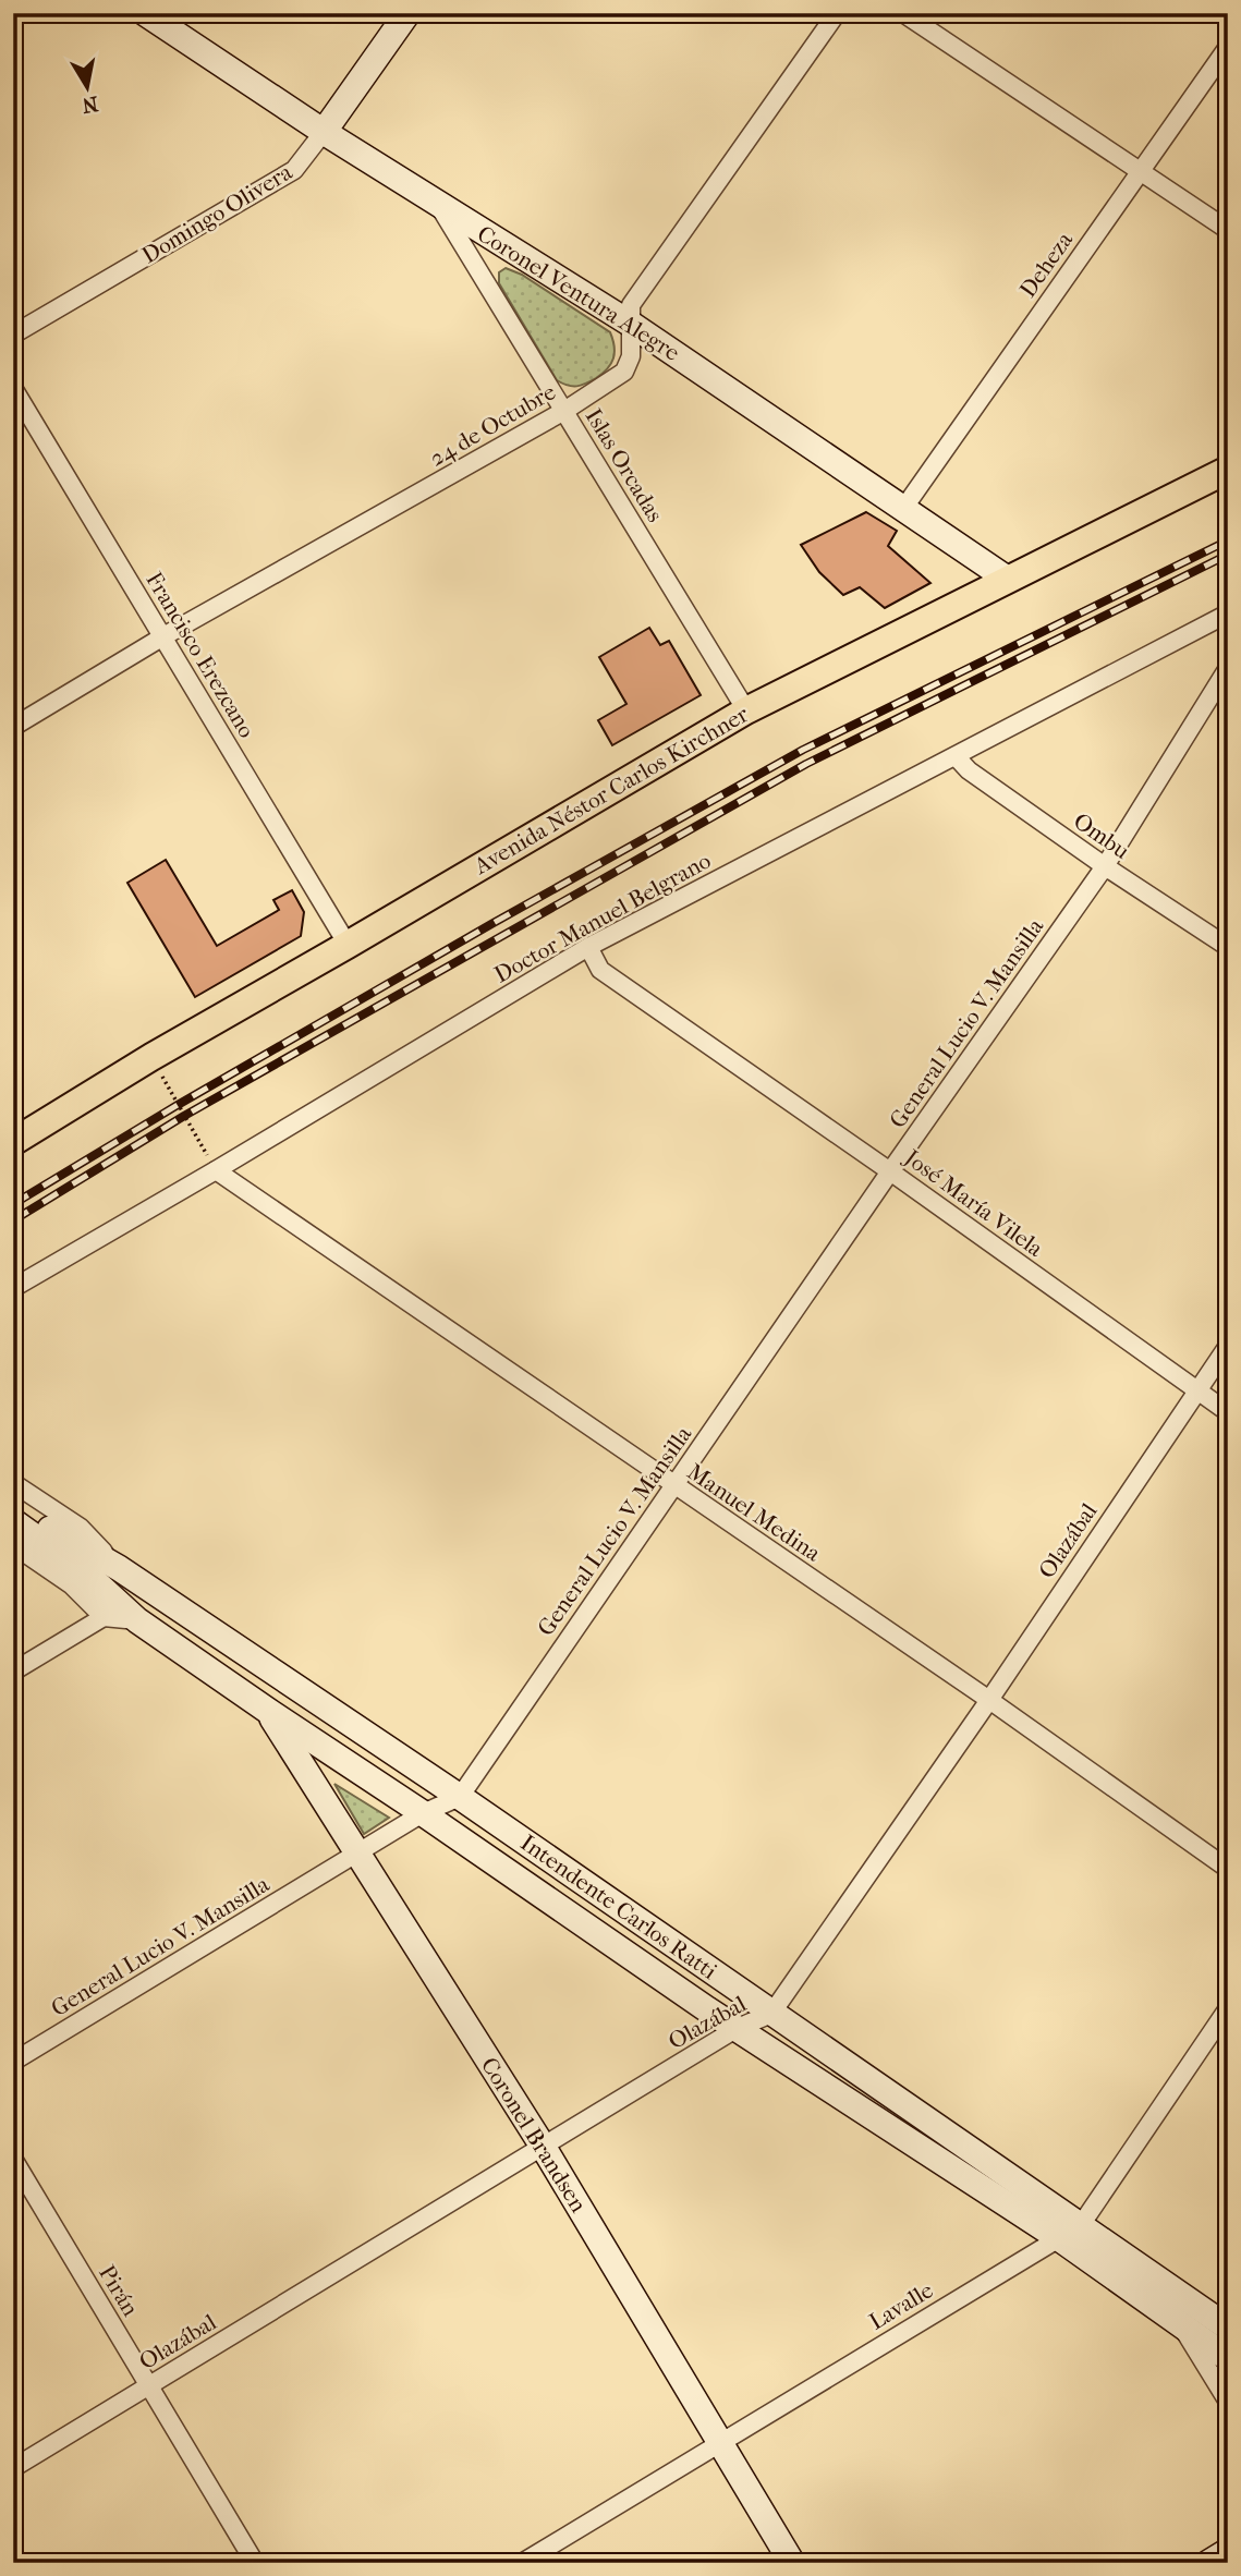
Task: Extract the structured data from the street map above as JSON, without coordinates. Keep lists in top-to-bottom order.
{
  "streets": {
    "main road": [
      "Domingo Olivera",
      "Coronel Ventura Alegre",
      "Avenida Néstor Carlos Kirchner",
      "Intendente Carlos Ratti",
      "Coronel Brandsen"
    ],
    "street": [
      "Deheza",
      "24 de Octubre",
      "Islas Orcadas",
      "Francisco Erezcano",
      "Ombu",
      "Doctor Manuel Belgrano",
      "General Lucio V. Mansilla",
      "José María Vilela",
      "Manuel Medina",
      "Olazábal",
      "Pirán",
      "Lavalle"
    ]
  },
  "crossings": [
    ["Domingo Olivera", "Coronel Ventura Alegre"],
    ["Deheza", "Coronel Ventura Alegre"],
    ["Coronel Ventura Alegre", "24 de Octubre"],
    ["Coronel Ventura Alegre", "Islas Orcadas"],
    ["Coronel Ventura Alegre", "Avenida Néstor Carlos Kirchner"],
    ["24 de Octubre", "Islas Orcadas"],
    ["24 de Octubre", "Francisco Erezcano"],
    ["Islas Orcadas", "Avenida Néstor Carlos Kirchner"],
    ["Francisco Erezcano", "Avenida Néstor Carlos Kirchner"],
    ["Ombu", "Doctor Manuel Belgrano"],
    ["Ombu", "General Lucio V. Mansilla"],
    ["Doctor Manuel Belgrano", "José María Vilela"],
    ["Doctor Manuel Belgrano", "Manuel Medina"],
    ["General Lucio V. Mansilla", "José María Vilela"],
    ["General Lucio V. Mansilla", "Manuel Medina"],
    ["General Lucio V. Mansilla", "Intendente Carlos Ratti"],
    ["General Lucio V. Mansilla", "Coronel Brandsen"],
    ["José María Vilela", "Olazábal"],
    ["Manuel Medina", "Olazábal"],
    ["Olazábal", "Intendente Carlos Ratti"],
    ["Olazábal", "Coronel Brandsen"],
    ["Olazábal", "Pirán"],
    ["Intendente Carlos Ratti", "Coronel Brandsen"],
    ["Intendente Carlos Ratti", "Lavalle"],
    ["Coronel Brandsen", "Lavalle"]
  ],
  "north": "bottom"
}
